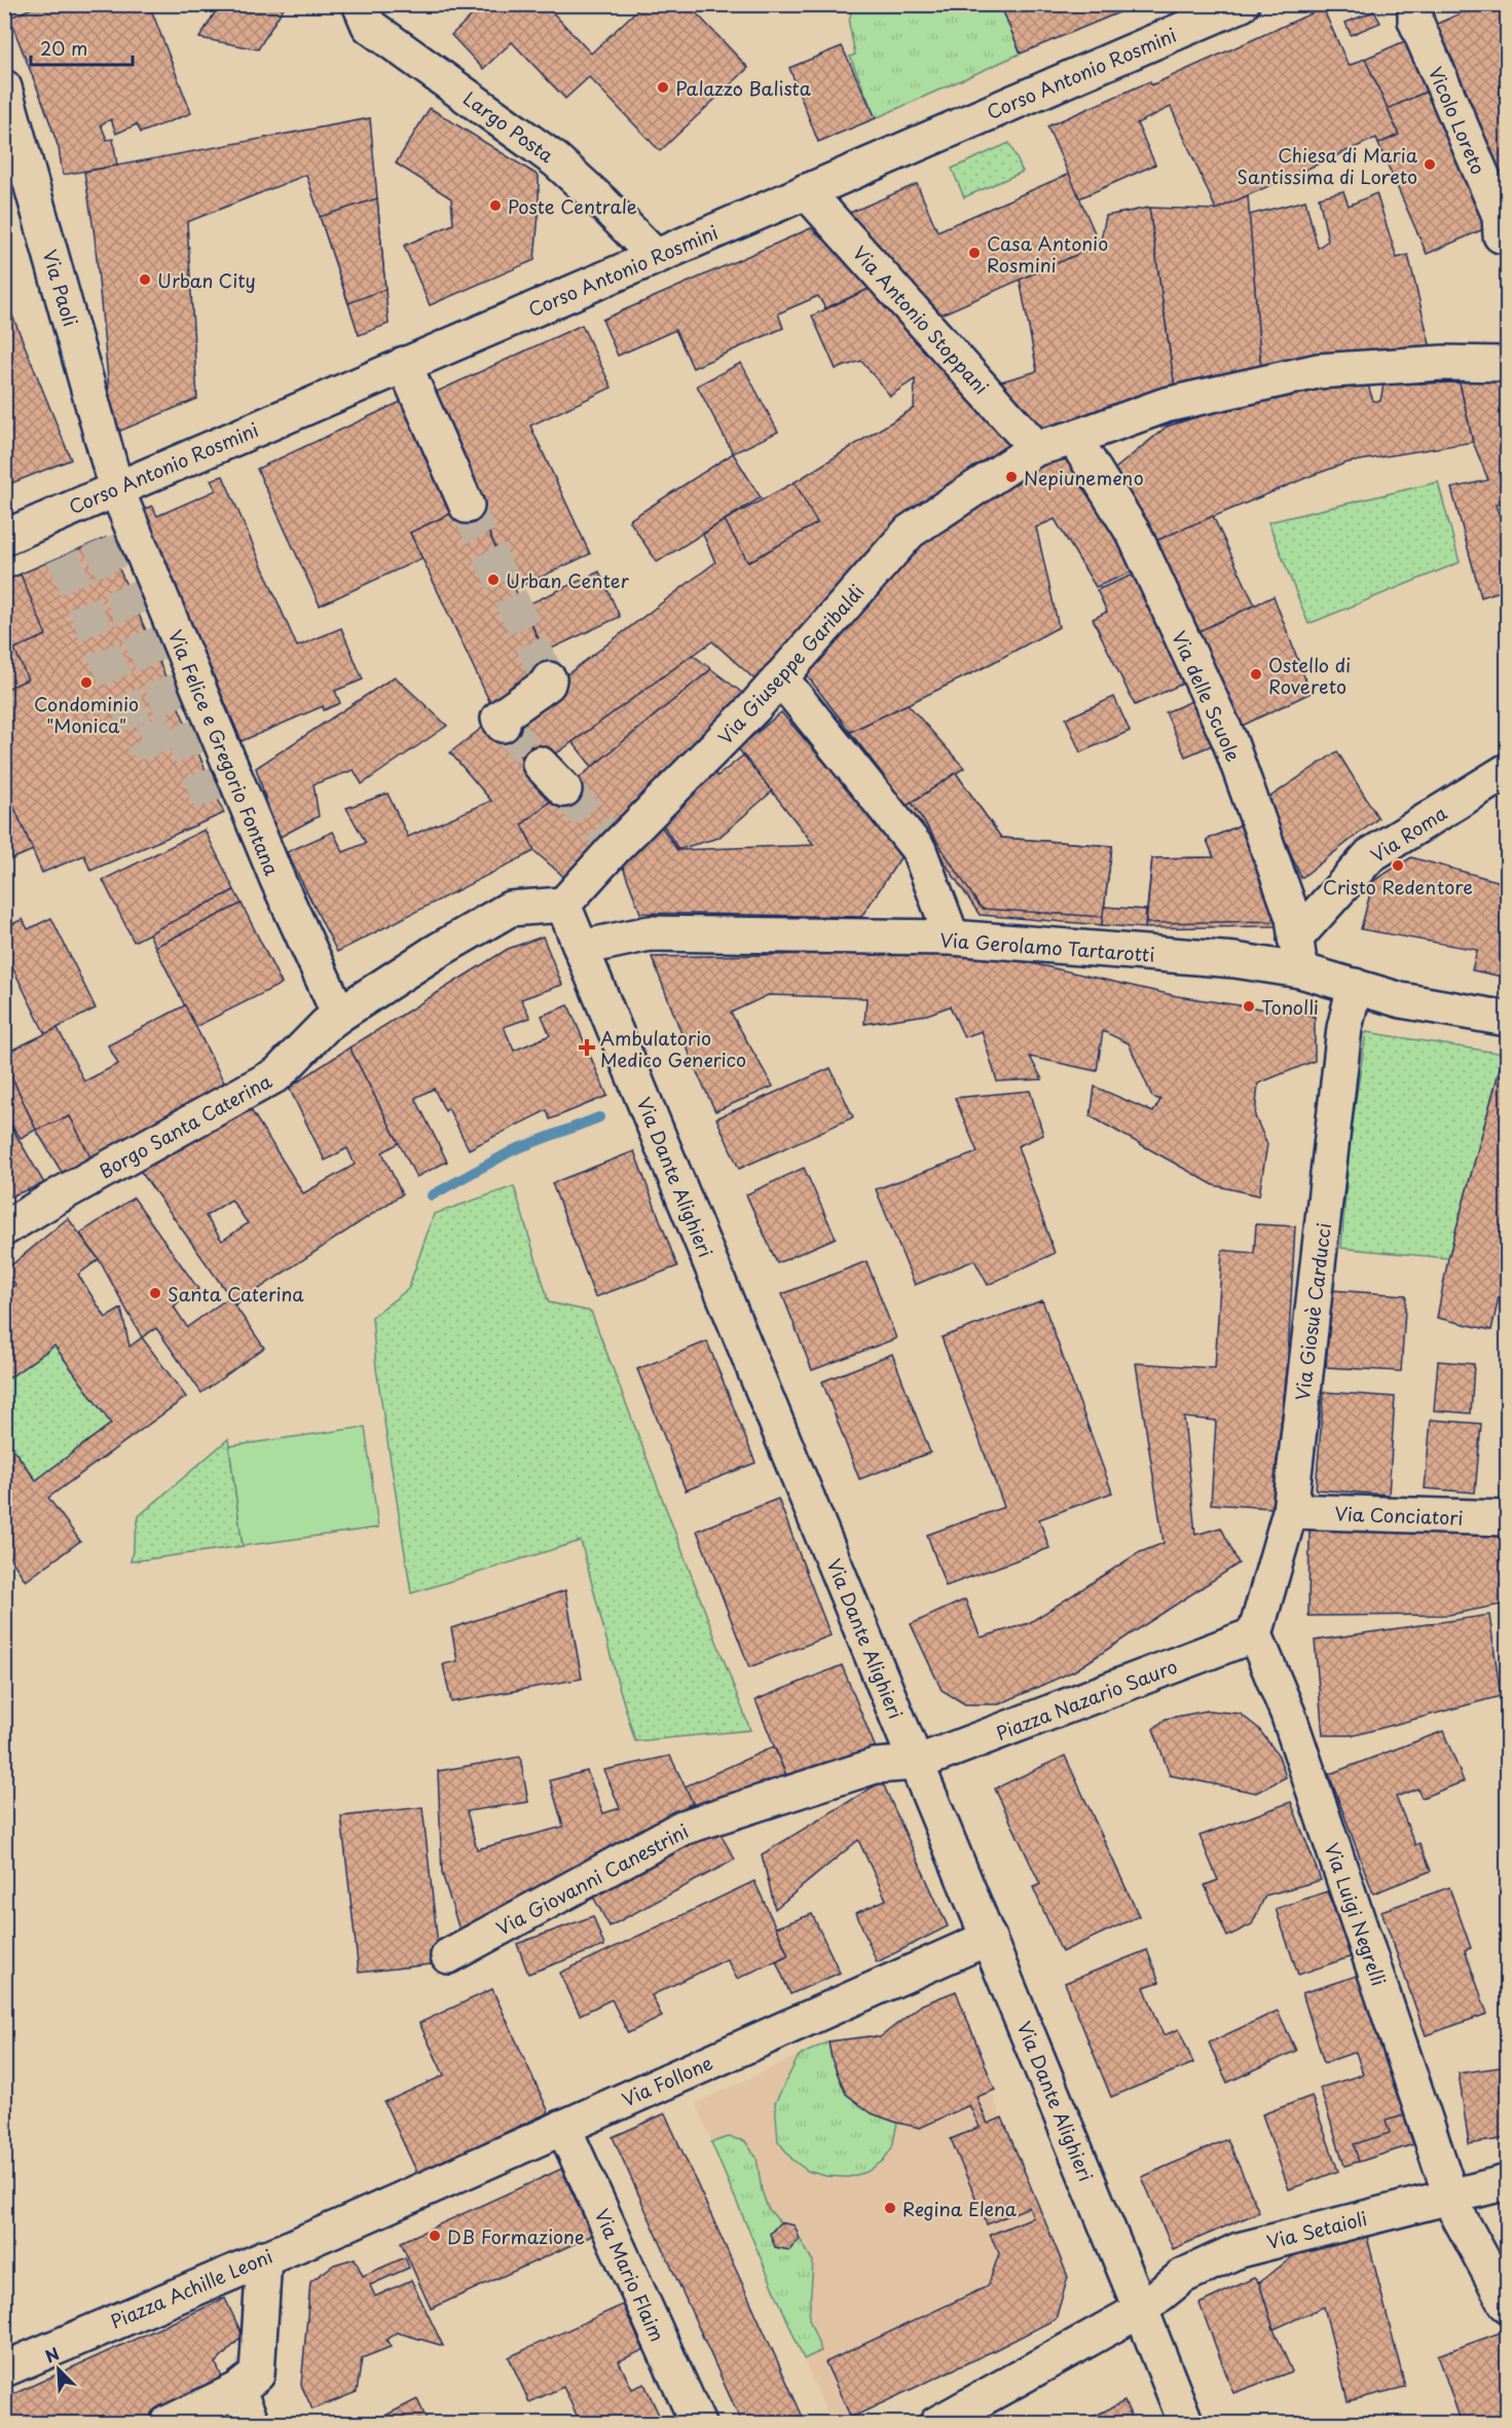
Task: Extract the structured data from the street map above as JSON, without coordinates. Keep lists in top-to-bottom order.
{
  "streets": {
    "street": [
      "Corso Antonio Rosmini",
      "Vicolo Loreto",
      "Largo Posta",
      "Via Paoli",
      "Via Antonio Stoppani",
      "Via Giuseppe Garibaldi",
      "Via delle Scuole",
      "Via Felice e Gregorio Fontana",
      "Via Roma",
      "Via Gerolamo Tartarotti",
      "Borgo Santa Caterina",
      "Via Dante Alighieri",
      "Via Giosuè Carducci",
      "Via Conciatori",
      "Piazza Nazario Sauro",
      "Via Giovanni Canestrini",
      "Via Luigi Negrelli",
      "Via Follone",
      "Via Setaioli",
      "Via Mario Flaim",
      "Piazza Achille Leoni"
    ]
  },
  "crossings": [
    ["Corso Antonio Rosmini", "Largo Posta"],
    ["Corso Antonio Rosmini", "Via Paoli"],
    ["Corso Antonio Rosmini", "Via Antonio Stoppani"],
    ["Corso Antonio Rosmini", "Via Felice e Gregorio Fontana"],
    ["Via Paoli", "Via Felice e Gregorio Fontana"],
    ["Via Antonio Stoppani", "Via Giuseppe Garibaldi"],
    ["Via Giuseppe Garibaldi", "Via delle Scuole"],
    ["Via Giuseppe Garibaldi", "Borgo Santa Caterina"],
    ["Via Giuseppe Garibaldi", "Via Dante Alighieri"],
    ["Via delle Scuole", "Via Roma"],
    ["Via delle Scuole", "Via Gerolamo Tartarotti"],
    ["Via Felice e Gregorio Fontana", "Borgo Santa Caterina"],
    ["Via Gerolamo Tartarotti", "Via Dante Alighieri"],
    ["Via Gerolamo Tartarotti", "Via Giosuè Carducci"],
    ["Borgo Santa Caterina", "Via Dante Alighieri"],
    ["Via Dante Alighieri", "Piazza Nazario Sauro"],
    ["Via Dante Alighieri", "Via Giovanni Canestrini"],
    ["Via Dante Alighieri", "Via Follone"],
    ["Via Dante Alighieri", "Via Setaioli"],
    ["Via Giosuè Carducci", "Via Conciatori"],
    ["Via Giosuè Carducci", "Piazza Nazario Sauro"],
    ["Via Giosuè Carducci", "Via Luigi Negrelli"],
    ["Piazza Nazario Sauro", "Via Giovanni Canestrini"],
    ["Piazza Nazario Sauro", "Via Luigi Negrelli"],
    ["Via Luigi Negrelli", "Via Setaioli"],
    ["Via Follone", "Via Mario Flaim"],
    ["Via Follone", "Piazza Achille Leoni"]
  ],
  "places": {
    "other": [
      "Palazzo Balista",
      "Chiesa di Maria Santissima di Loreto",
      "Poste Centrale",
      "Casa Antonio Rosmini",
      "Urban City",
      "Nepiunemeno",
      "Urban Center",
      "Ostello di Rovereto",
      "Condominio \"Monica\"",
      "Cristo Redentore",
      "Tonolli",
      "Santa Caterina",
      "Regina Elena",
      "DB Formazione"
    ],
    "health": ["Ambulatorio Medico Generico"]
  },
  "scale_bar": "20 m",
  "north": "top left"
}
